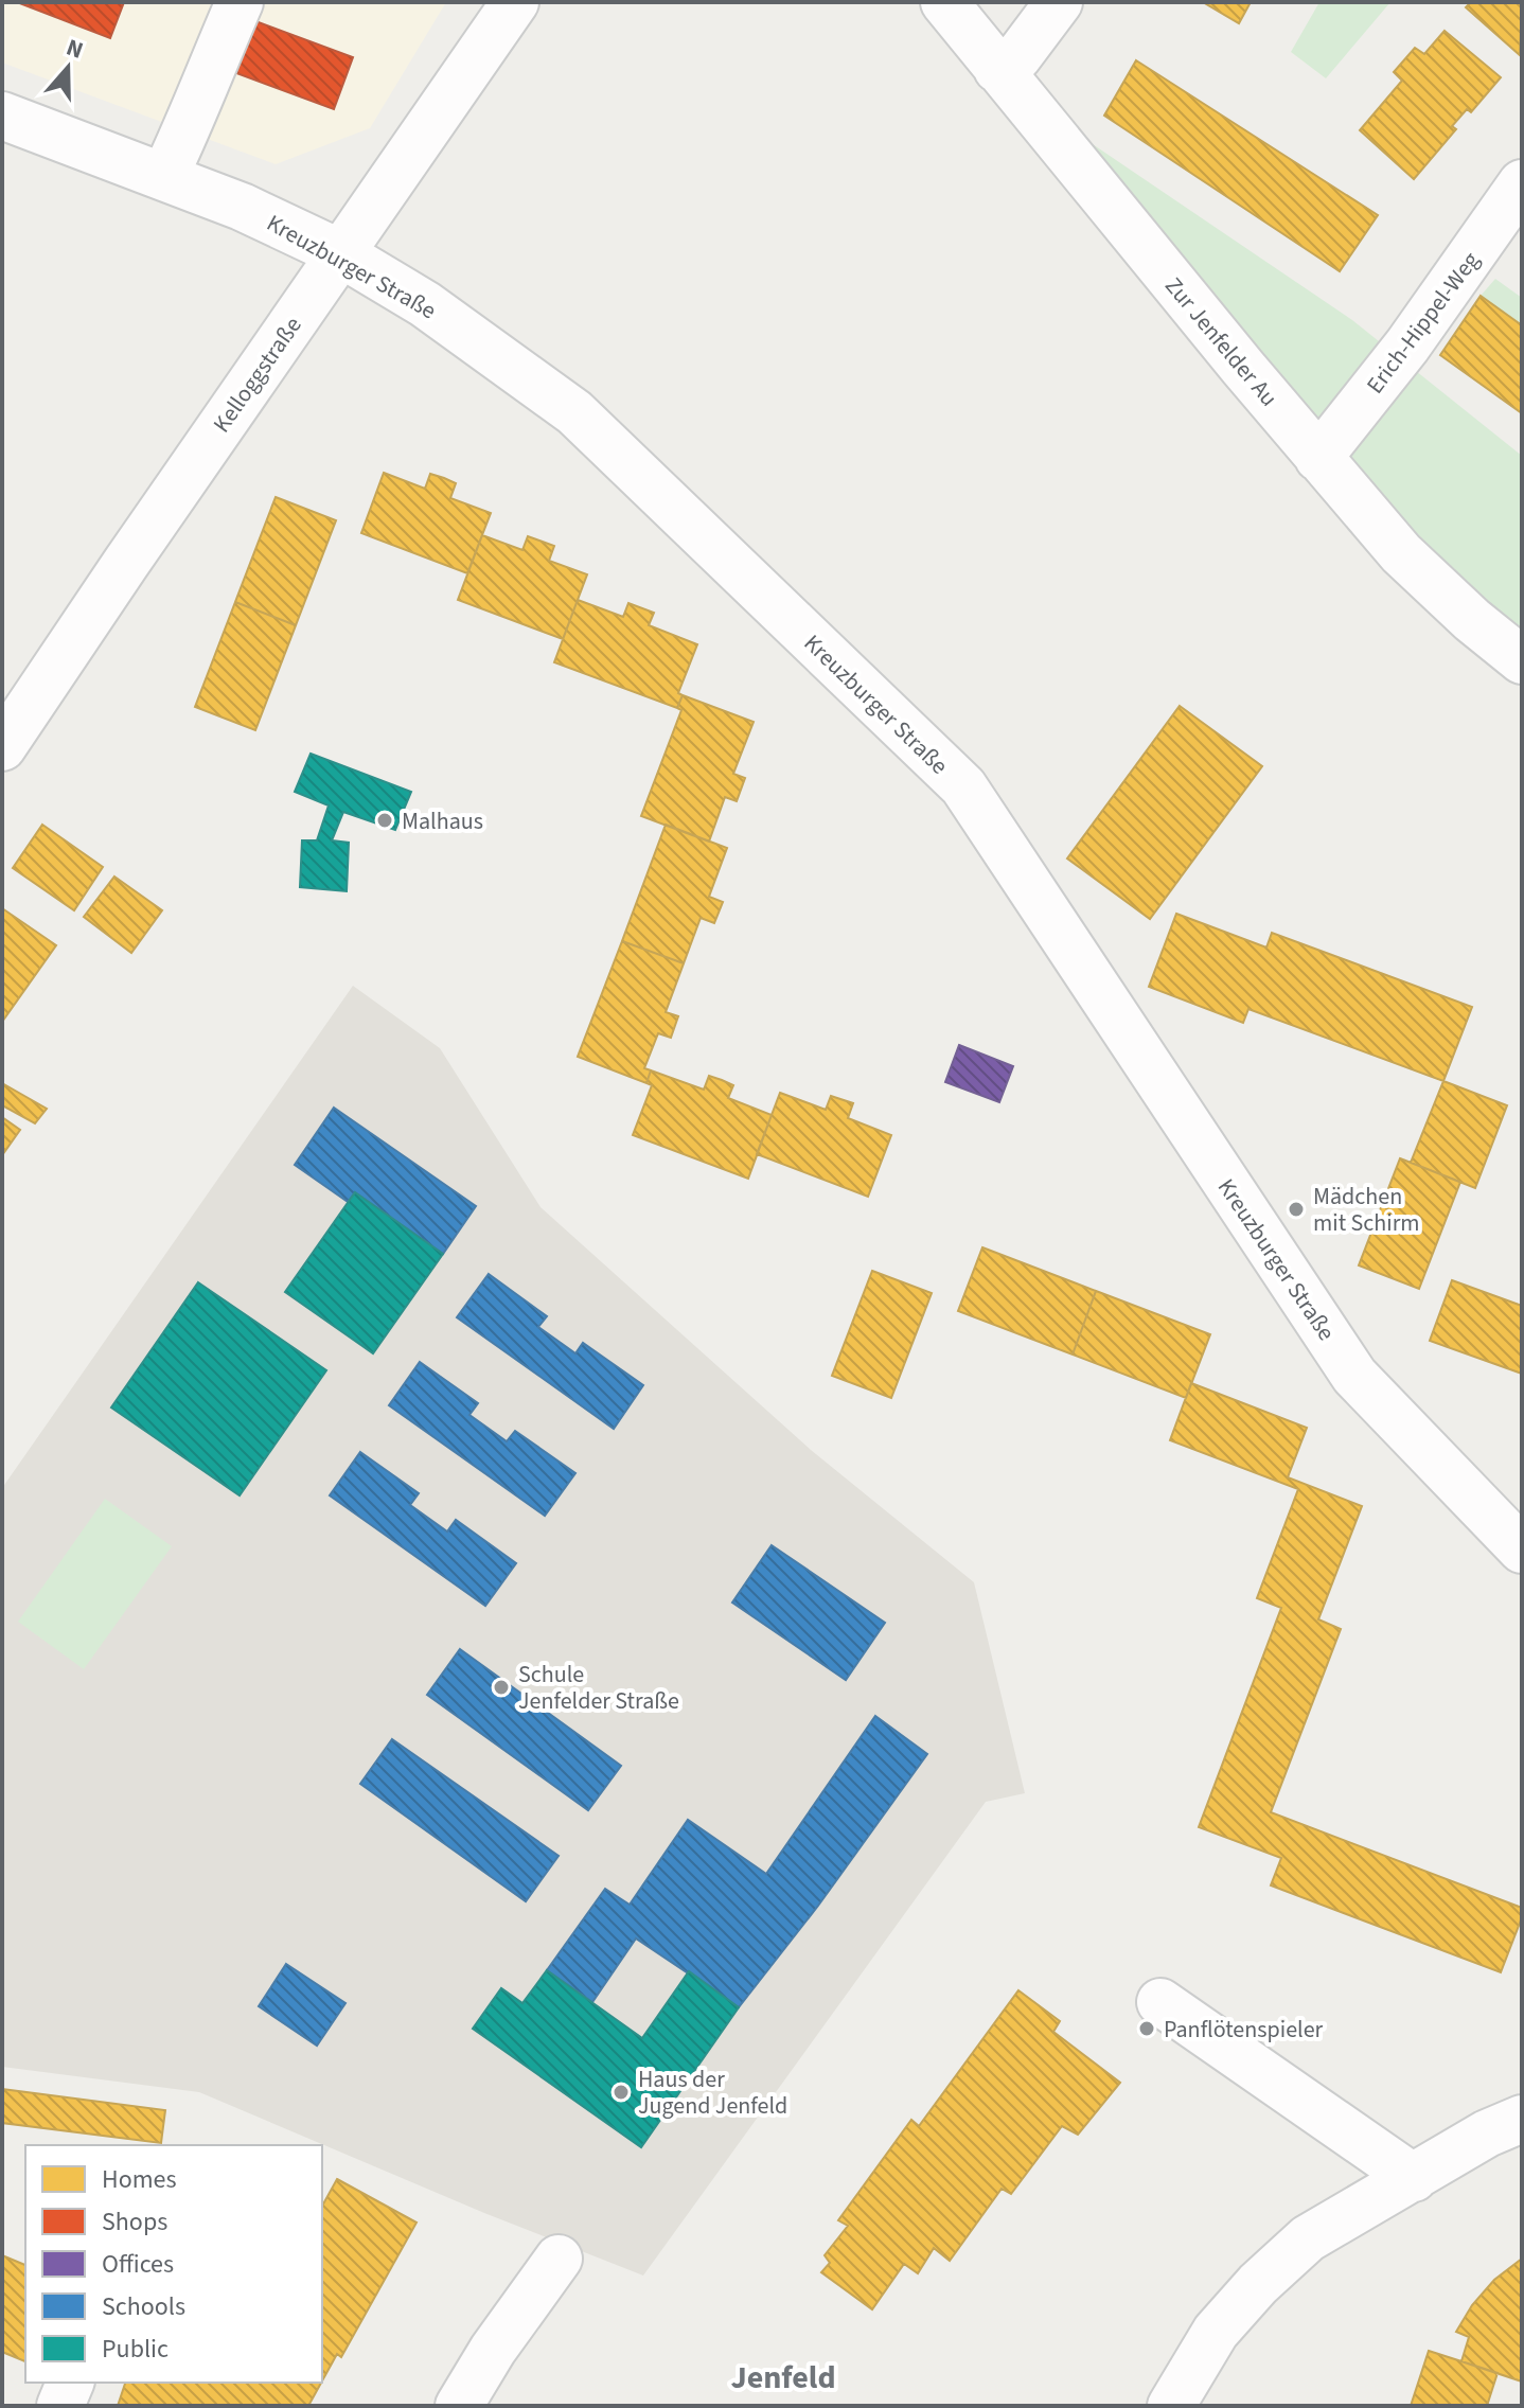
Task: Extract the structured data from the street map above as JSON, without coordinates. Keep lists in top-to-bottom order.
{
  "streets": {
    "street": [
      "Kreuzburger Straße",
      "Erich-Hippel-Weg",
      "Zur Jenfelder Au",
      "Kelloggstraße"
    ]
  },
  "crossings": [
    ["Kreuzburger Straße", "Kelloggstraße"],
    ["Erich-Hippel-Weg", "Zur Jenfelder Au"]
  ],
  "districts": ["Jenfeld"],
  "places": [
    "Malhaus",
    "Mädchen mit Schirm",
    "Schule Jenfelder Straße",
    "Panflötenspieler",
    "Haus der Jugend Jenfeld"
  ],
  "legend": [
    "Homes",
    "Shops",
    "Offices",
    "Schools",
    "Public"
  ],
  "north": "top"
}
